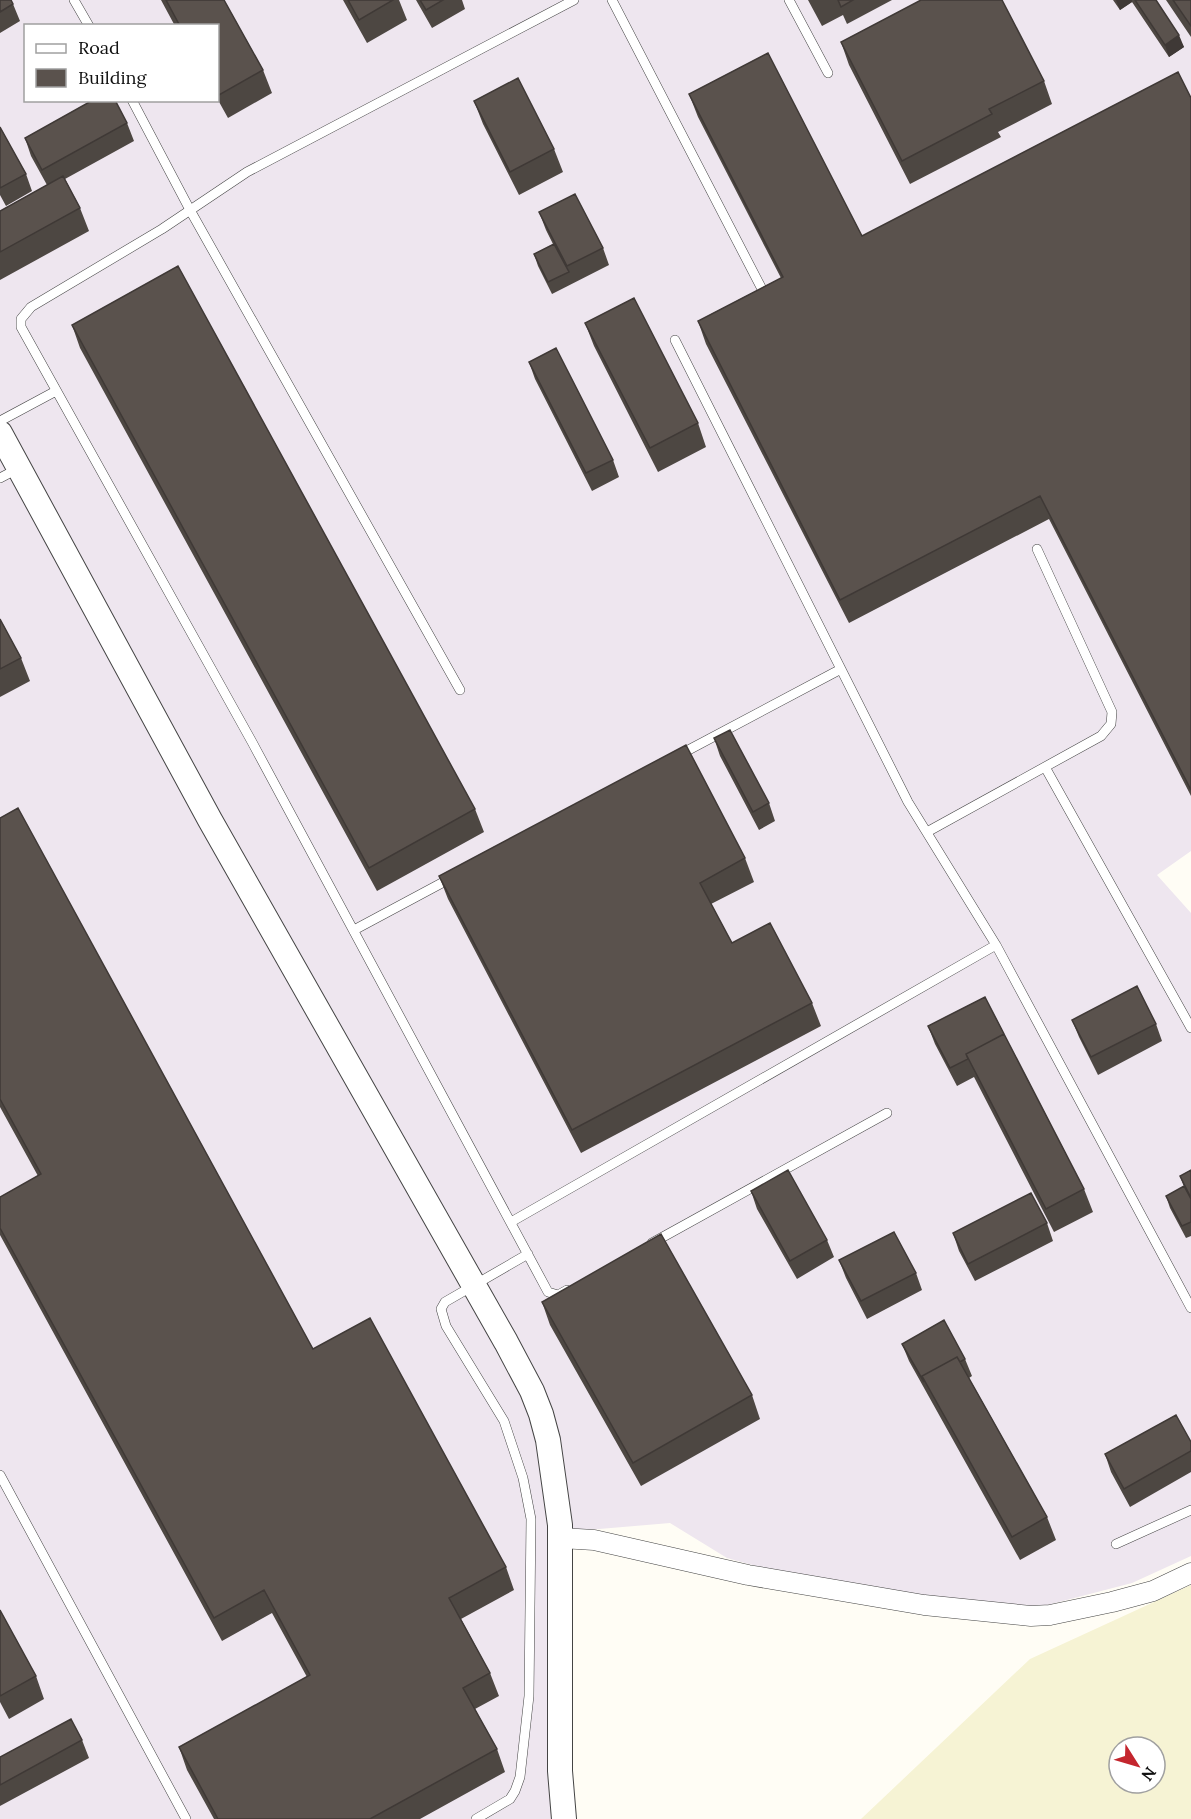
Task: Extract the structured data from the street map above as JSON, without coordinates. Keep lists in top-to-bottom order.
{
  "legend": ["Road", "Building"],
  "north": "bottom right"
}
